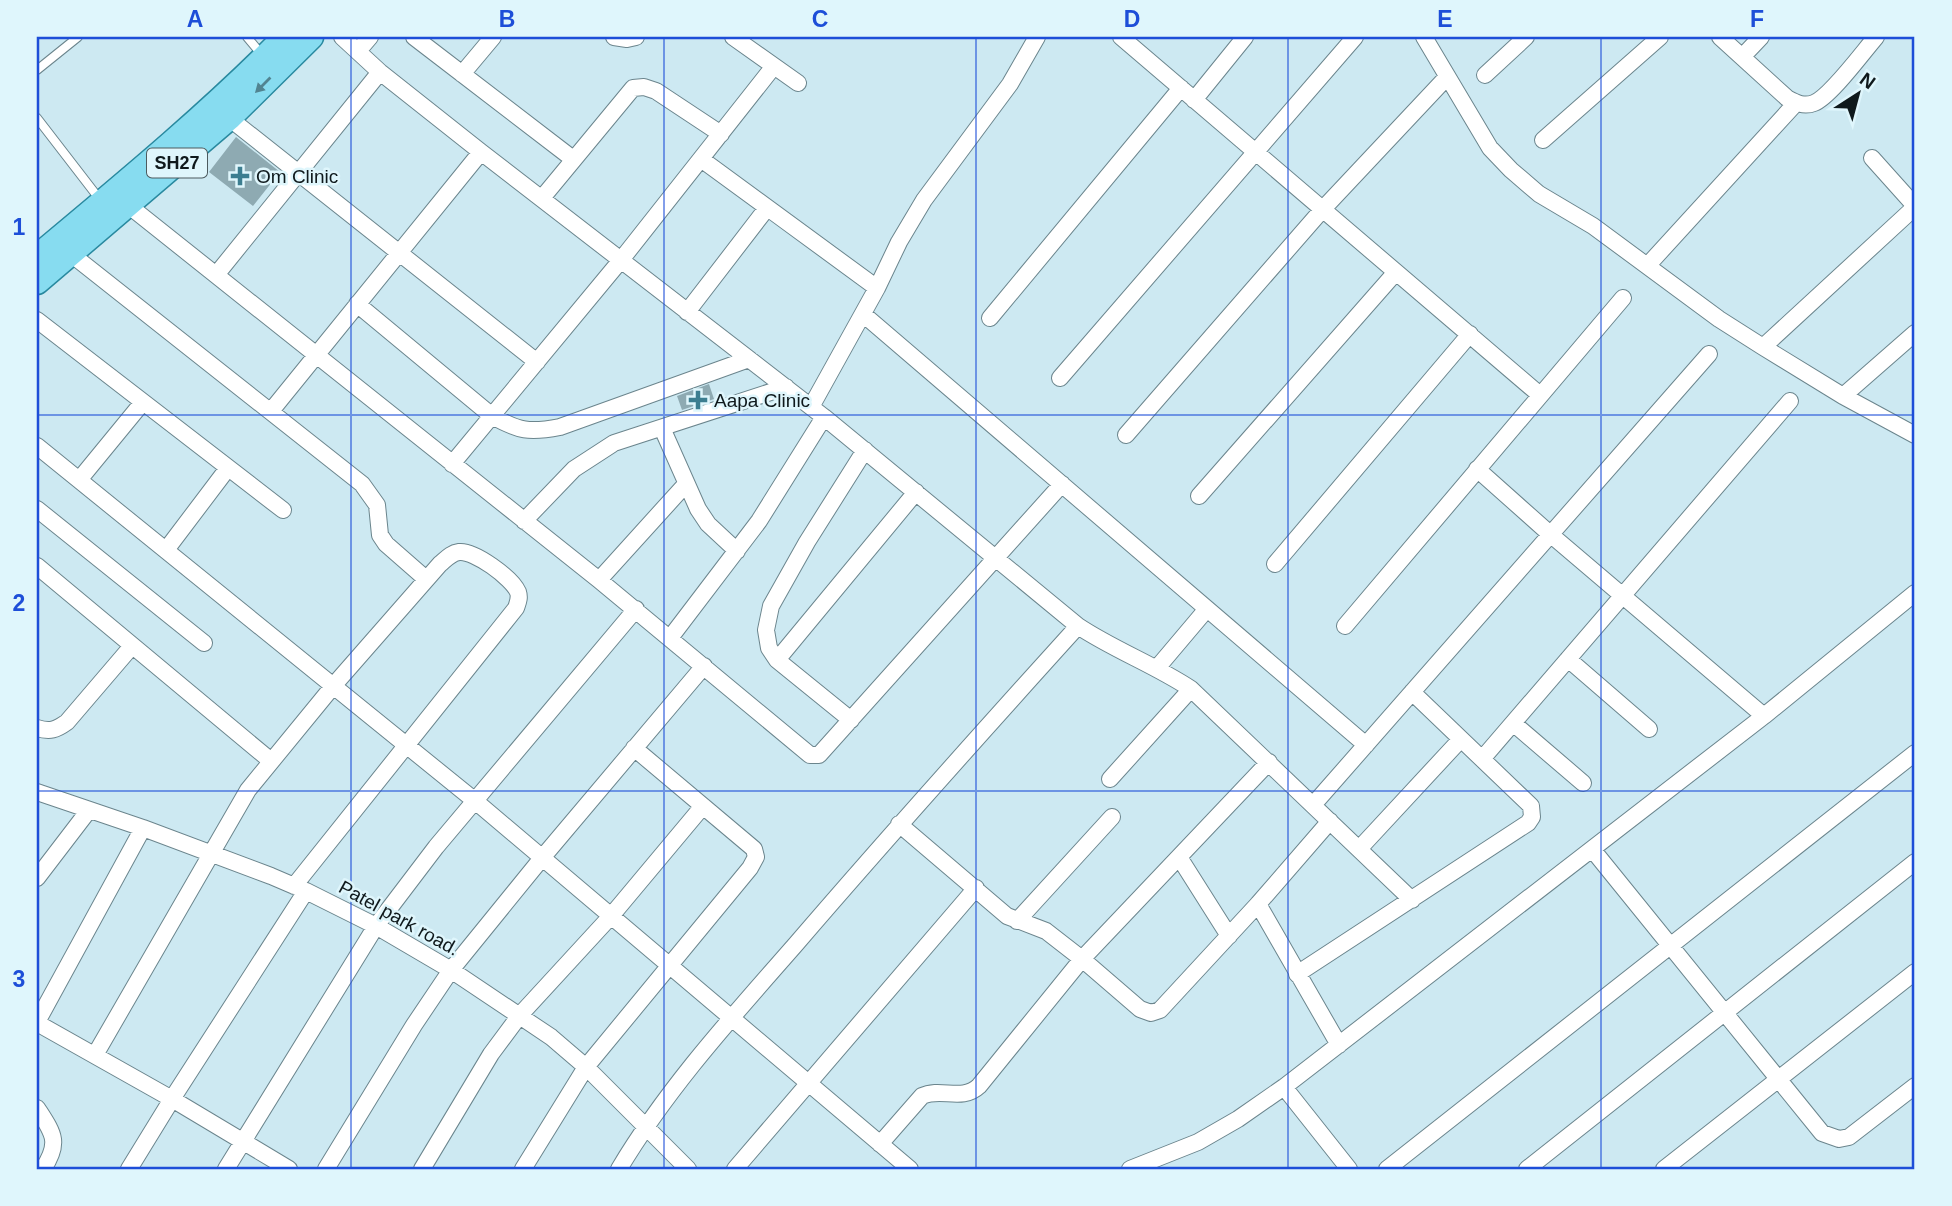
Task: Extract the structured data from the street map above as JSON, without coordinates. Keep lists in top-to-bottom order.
{
  "streets": {
    "main road": ["SH27"],
    "street": ["Patel park road."]
  },
  "places": {
    "health": ["Om Clinic", "Aapa Clinic"]
  },
  "north": "top right",
  "grid": {
    "columns": [
      "A",
      "B",
      "C",
      "D",
      "E",
      "F"
    ],
    "rows": ["1", "2", "3"]
  }
}
